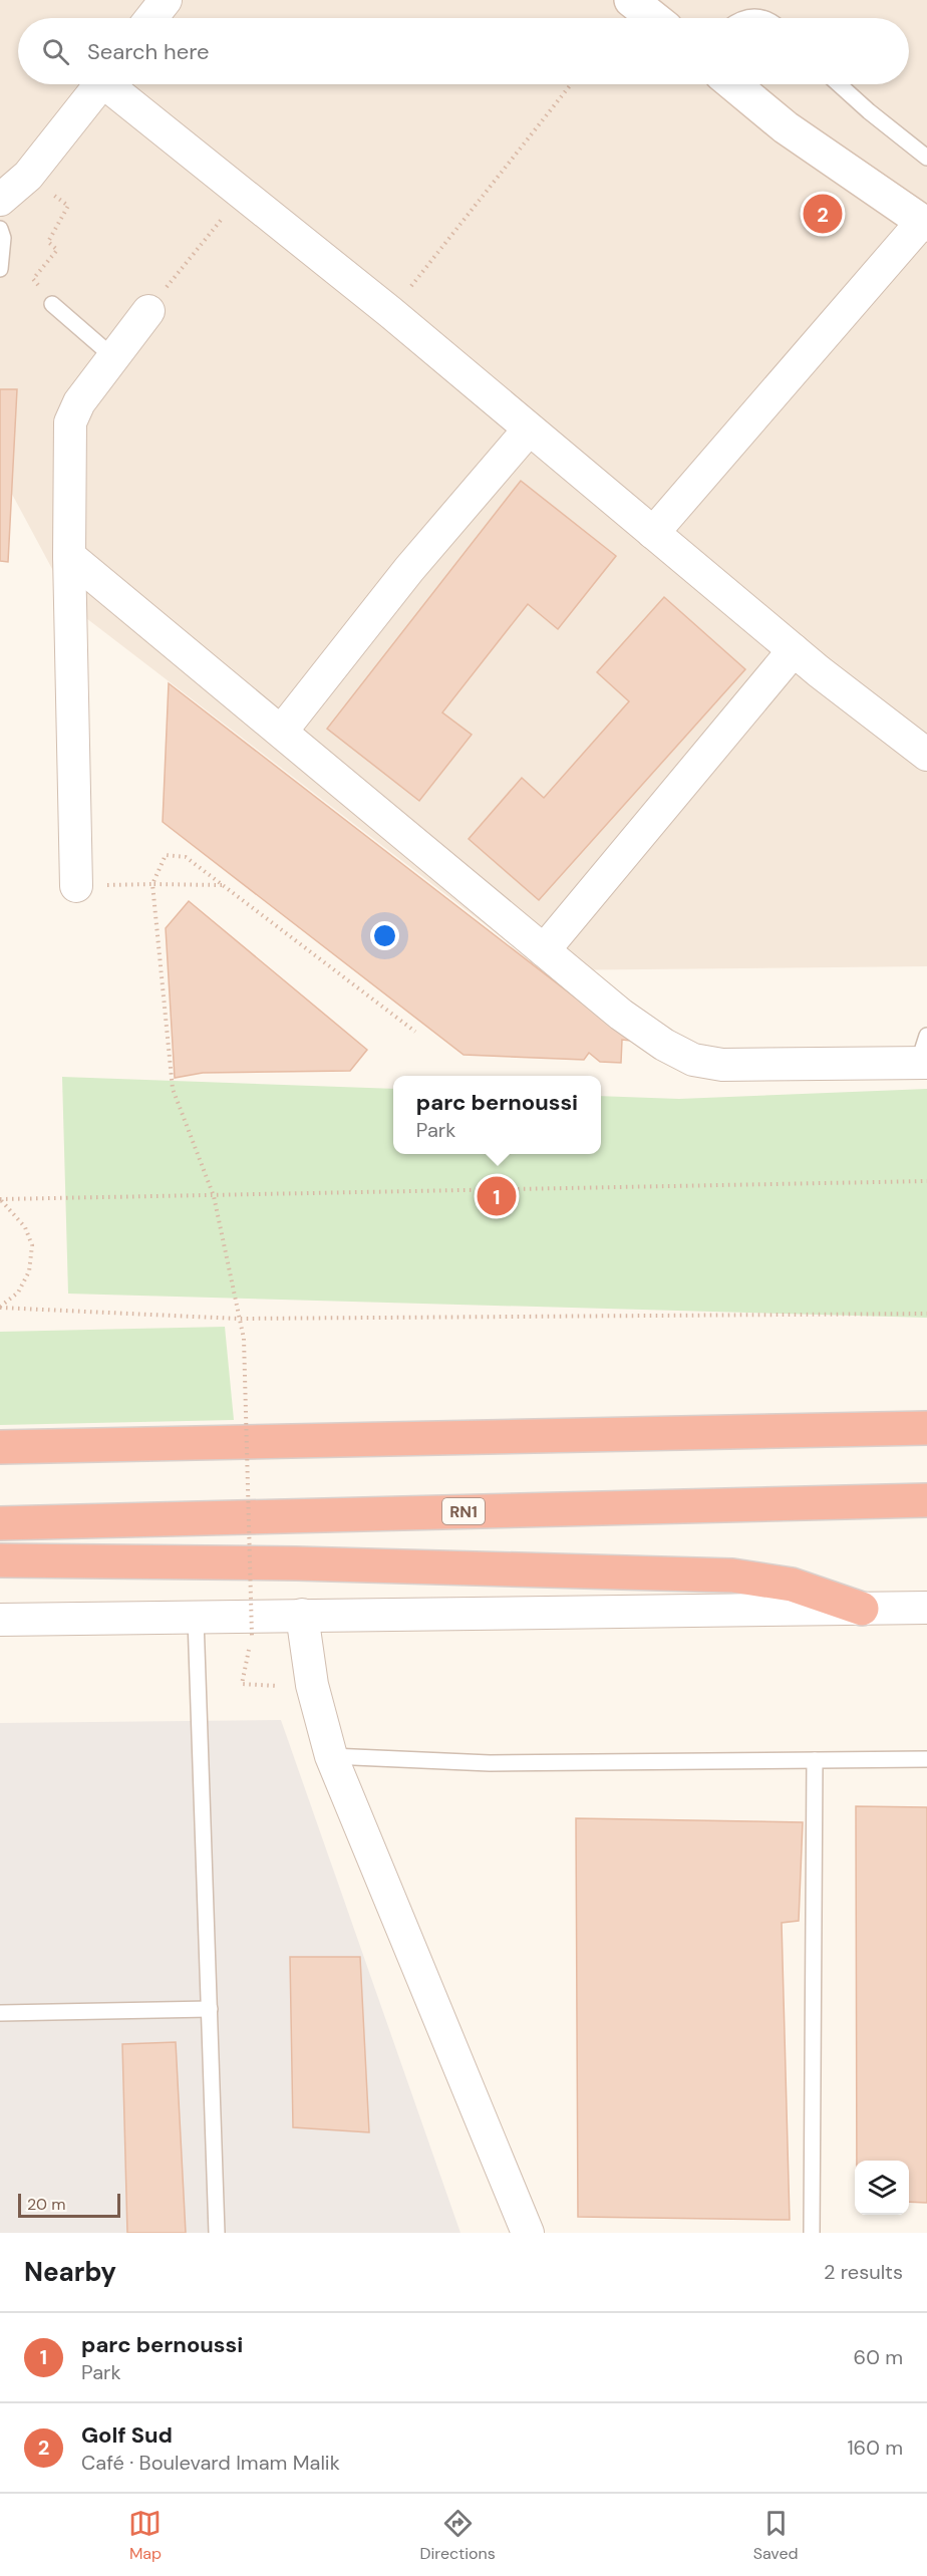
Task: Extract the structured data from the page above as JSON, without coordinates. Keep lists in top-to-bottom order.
{
  "streets": {
    "highway": ["RN1"]
  },
  "scale_bar": "20 m",
  "page": {
    "search": "Search here",
    "pins": ["2", "1"],
    "popup": ["parc bernoussi", "Park"],
    "scale": "20 m",
    "heading": ["Nearby", "2 results"],
    "list": [
      {
        "mark": "1",
        "name": "parc bernoussi",
        "note": "Park",
        "value": "60 m"
      },
      {
        "mark": "2",
        "name": "Golf Sud",
        "note": "Café · Boulevard Imam Malik",
        "value": "160 m"
      }
    ],
    "nav": ["Map", "Directions", "Saved"]
  }
}
